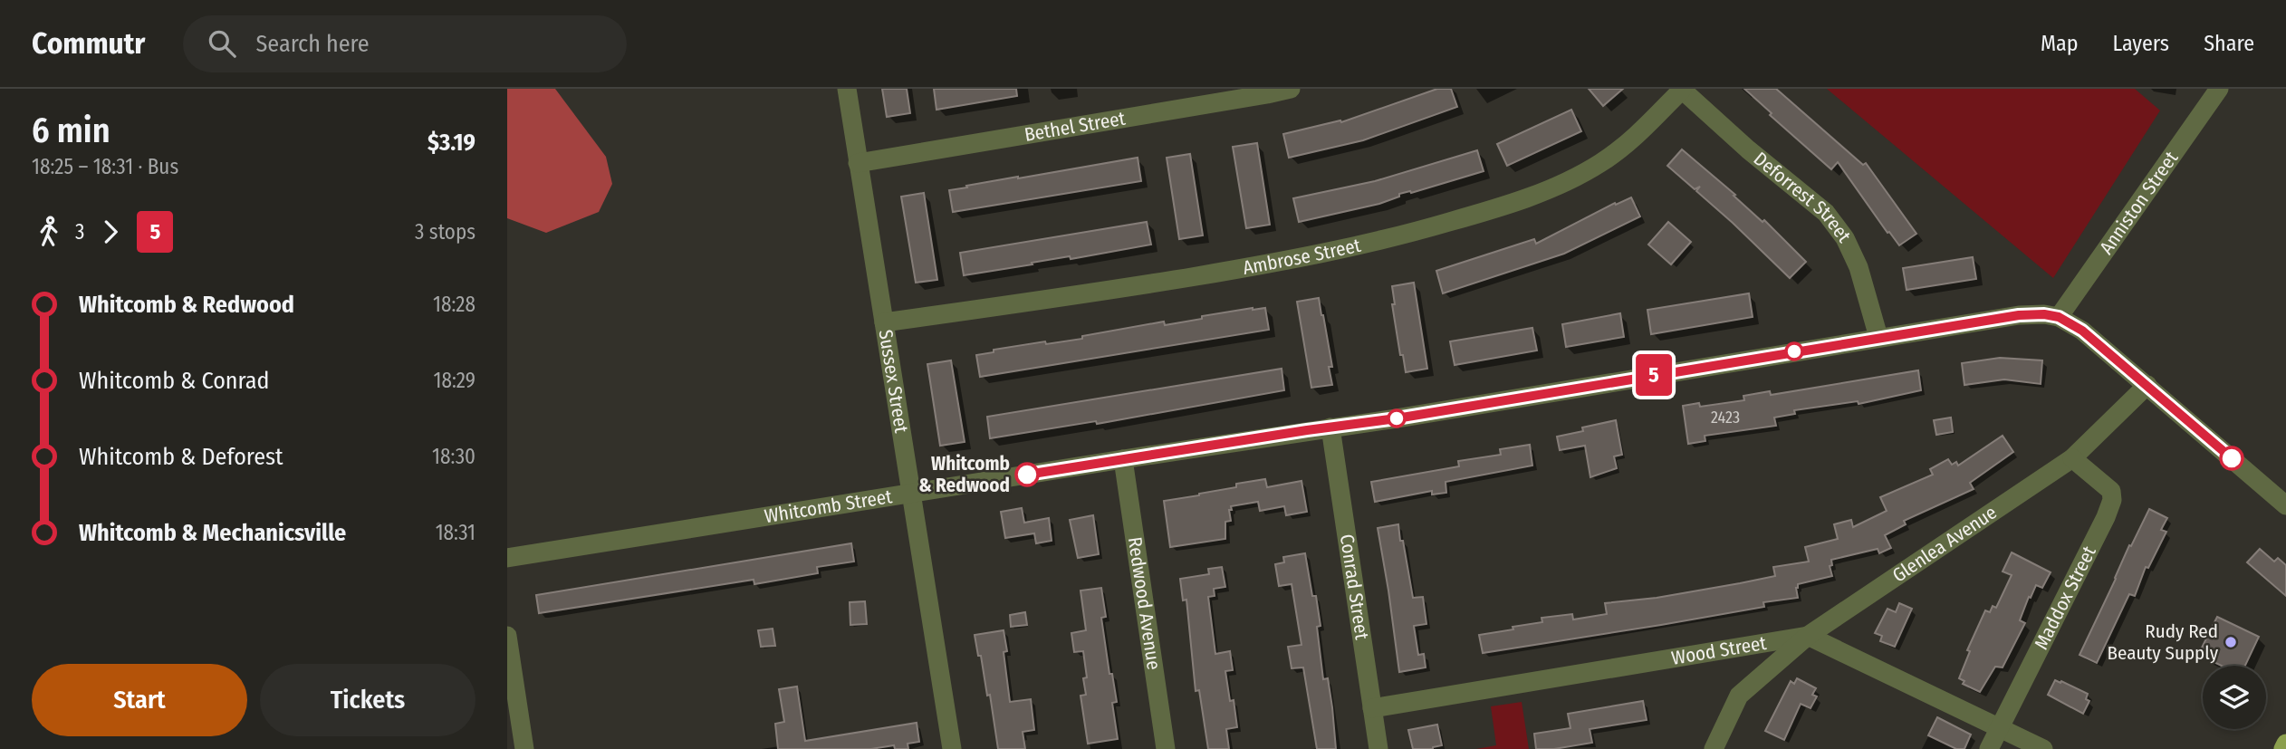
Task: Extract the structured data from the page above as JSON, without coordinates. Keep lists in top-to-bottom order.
{
  "streets": {
    "street": [
      "Bethel Street",
      "Deforrest Street",
      "Anniston Street",
      "Ambrose Street",
      "Sussex Street",
      "Whitcomb Street",
      "Glenlea Avenue",
      "Conrad Street",
      "Maddox Street",
      "Redwood Avenue",
      "Wood Street"
    ]
  },
  "crossings": [
    ["Bethel Street", "Sussex Street"],
    ["Deforrest Street", "Ambrose Street"],
    ["Deforrest Street", "Whitcomb Street"],
    ["Anniston Street", "Whitcomb Street"],
    ["Ambrose Street", "Sussex Street"],
    ["Sussex Street", "Whitcomb Street"],
    ["Whitcomb Street", "Glenlea Avenue"],
    ["Whitcomb Street", "Conrad Street"],
    ["Whitcomb Street", "Redwood Avenue"],
    ["Glenlea Avenue", "Maddox Street"],
    ["Glenlea Avenue", "Wood Street"],
    ["Conrad Street", "Wood Street"]
  ],
  "places": ["Whitcomb & Redwood", "Rudy Red Beauty Supply"],
  "lines": ["bus line 5"],
  "house_numbers": ["2423"],
  "page": {
    "header": "Commutr",
    "search": "Search here",
    "nav": ["Map", "Layers", "Share"],
    "heading": ["6 min", "18:25 – 18:31 · Bus", "$3.19"],
    "on_map": "5",
    "legs": ["3", "5", "3 stops"],
    "list": [
      {
        "name": "Whitcomb & Redwood",
        "value": "18:28"
      },
      {
        "name": "Whitcomb & Conrad",
        "value": "18:29"
      },
      {
        "name": "Whitcomb & Deforest",
        "value": "18:30"
      },
      {
        "name": "Whitcomb & Mechanicsville",
        "value": "18:31"
      }
    ],
    "buttons": ["Start", "Tickets"]
  }
}
